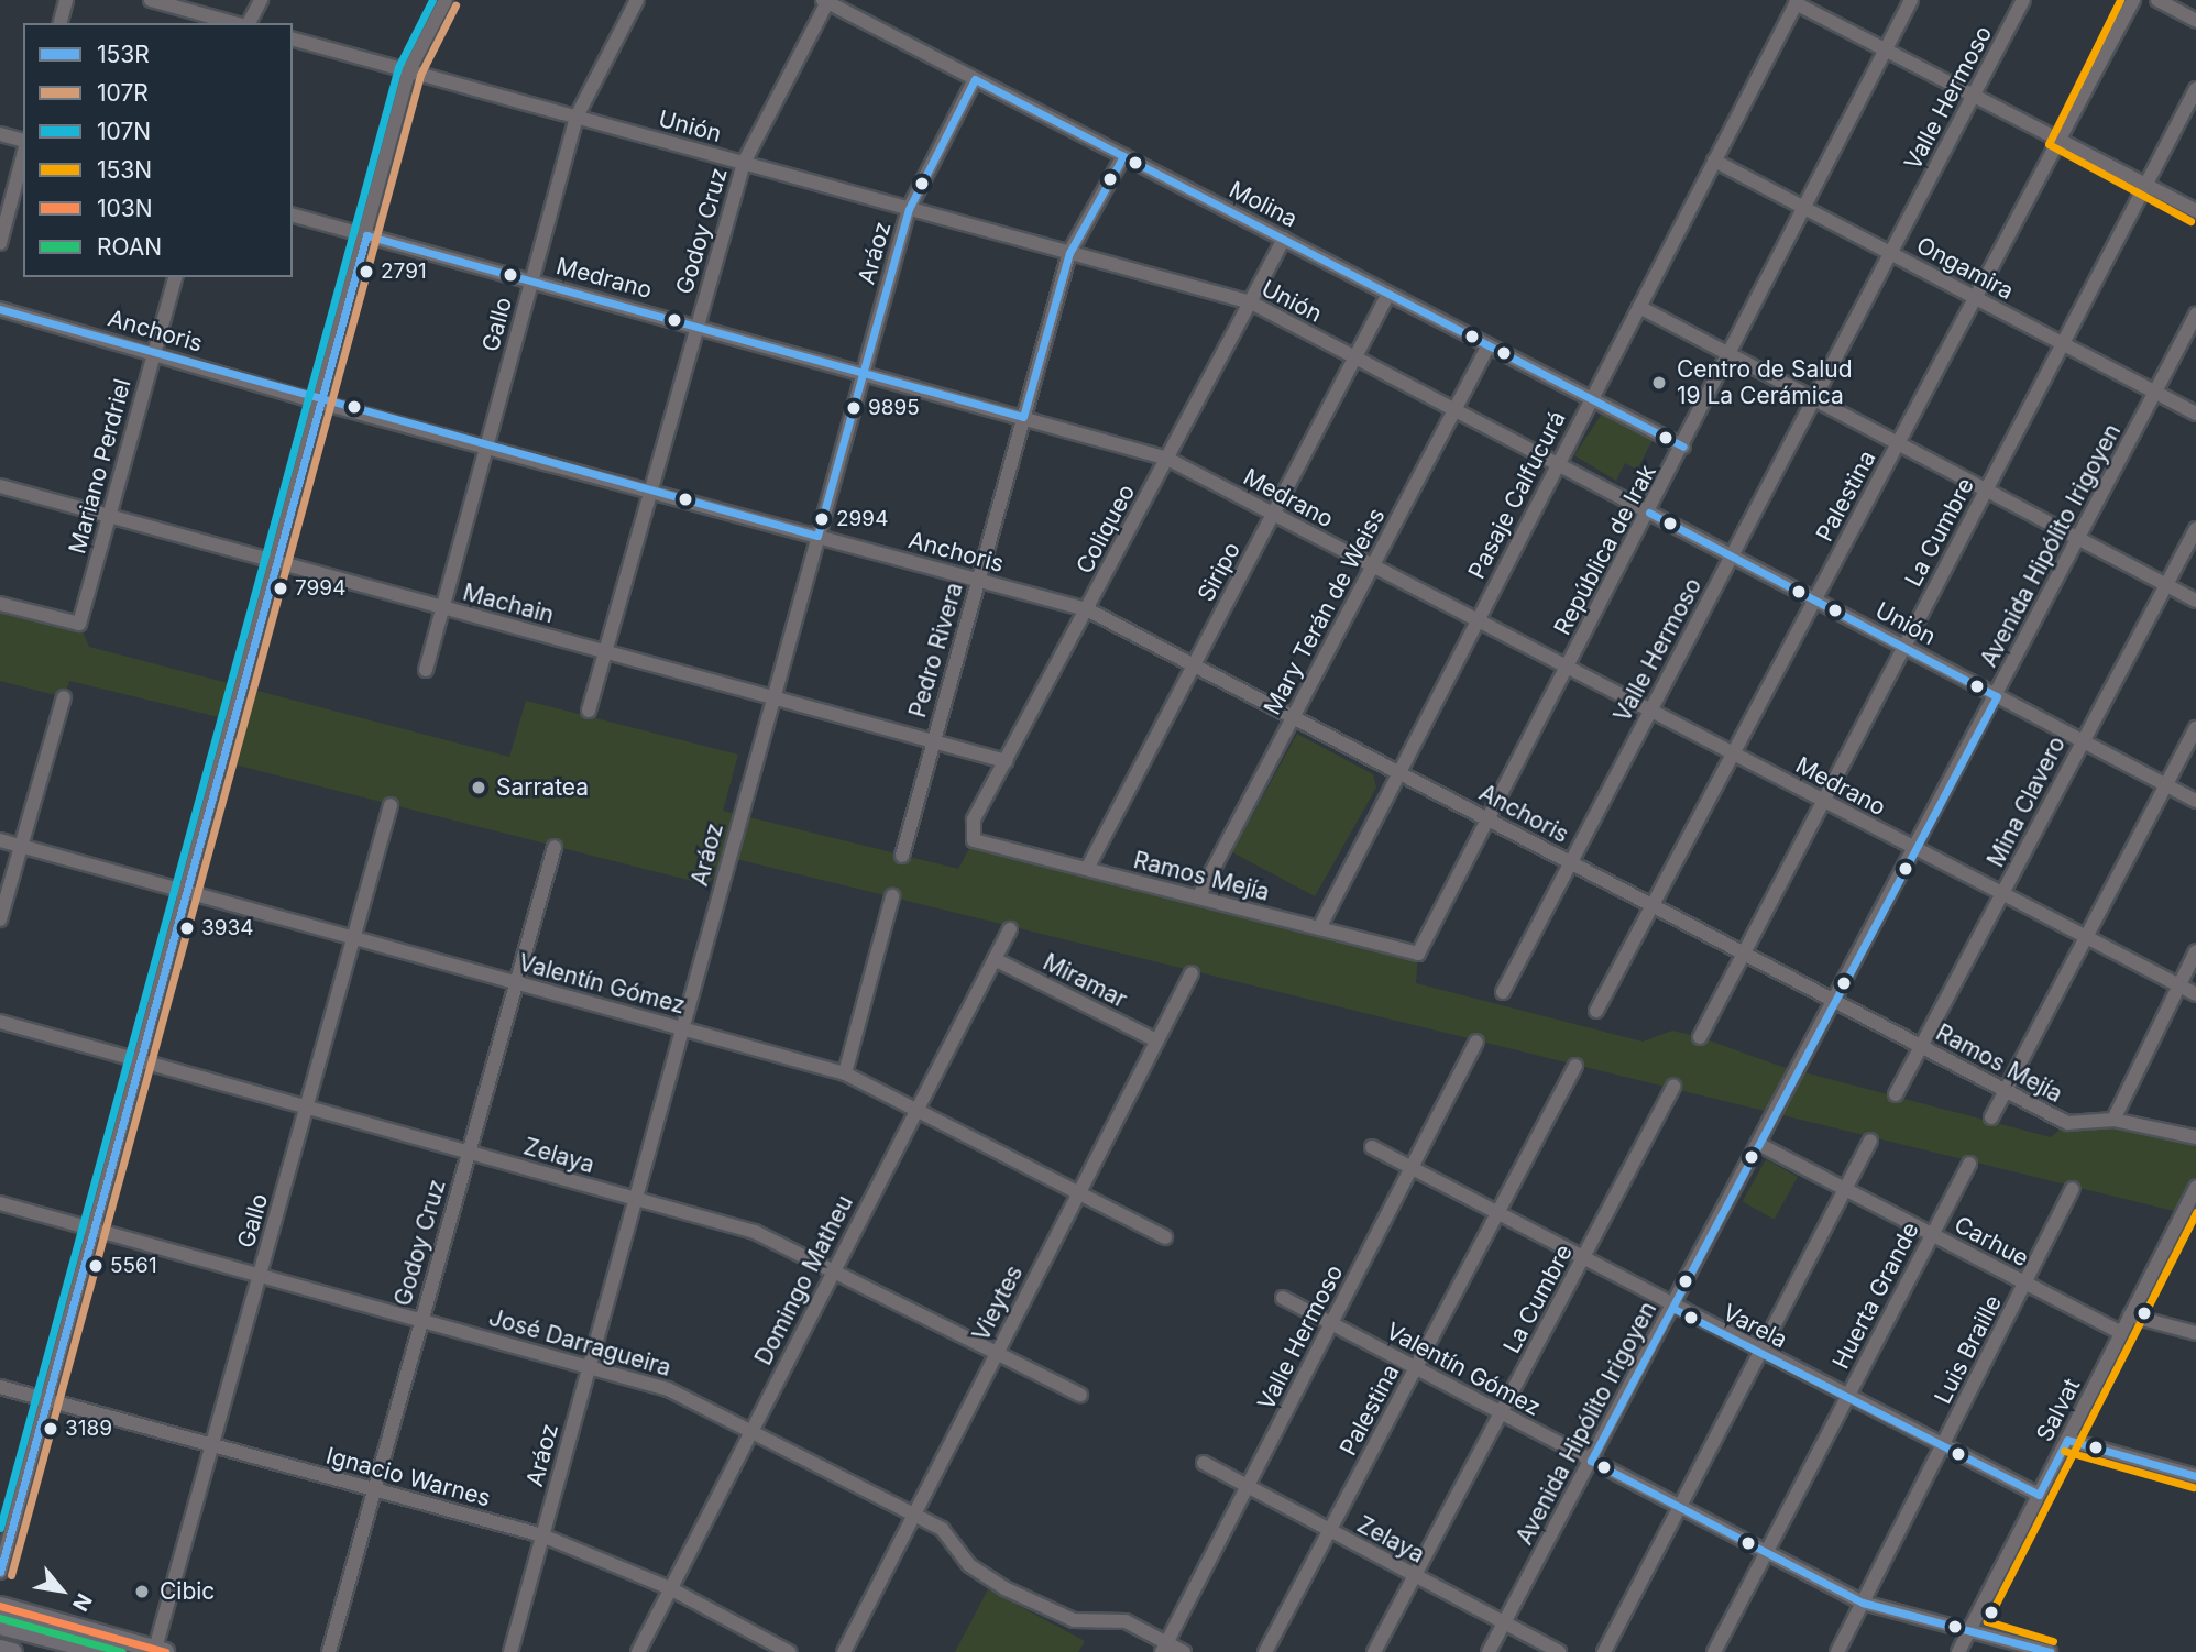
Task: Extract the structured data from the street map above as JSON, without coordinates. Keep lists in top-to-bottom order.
{
  "streets": {
    "street": [
      "Valle Hermoso",
      "Unión",
      "Molina",
      "Godoy Cruz",
      "Aráoz",
      "Ongamira",
      "Medrano",
      "Gallo",
      "Anchoris",
      "Mariano Perdriel",
      "Pasaje Calfucurá",
      "Palestina",
      "Coliqueo",
      "La Cumbre",
      "Avenida Hipólito Irigoyen",
      "República de Irak",
      "Siripo",
      "Machain",
      "Mary Terán de Weiss",
      "Pedro Rivera",
      "Mina Clavero",
      "Ramos Mejía",
      "Miramar",
      "Valentín Gómez",
      "Zelaya",
      "Carhue",
      "Domingo Matheu",
      "Huerta Grande",
      "Vieytes",
      "Varela",
      "José Darragueira",
      "Luis Braille",
      "Salvat",
      "Ignacio Warnes"
    ]
  },
  "crossings": [
    ["Valle Hermoso", "Unión"],
    ["Valle Hermoso", "Ongamira"],
    ["Valle Hermoso", "Medrano"],
    ["Valle Hermoso", "Anchoris"],
    ["Valle Hermoso", "Valentín Gómez"],
    ["Valle Hermoso", "Zelaya"],
    ["Valle Hermoso", "Varela"],
    ["Valle Hermoso", "José Darragueira"],
    ["Unión", "Godoy Cruz"],
    ["Unión", "Aráoz"],
    ["Unión", "Gallo"],
    ["Unión", "Pasaje Calfucurá"],
    ["Unión", "Palestina"],
    ["Unión", "Coliqueo"],
    ["Unión", "La Cumbre"],
    ["Unión", "Avenida Hipólito Irigoyen"],
    ["Unión", "República de Irak"],
    ["Unión", "Siripo"],
    ["Unión", "Mary Terán de Weiss"],
    ["Unión", "Pedro Rivera"],
    ["Unión", "Mina Clavero"],
    ["Molina", "Godoy Cruz"],
    ["Molina", "Aráoz"],
    ["Molina", "Pasaje Calfucurá"],
    ["Molina", "Coliqueo"],
    ["Molina", "República de Irak"],
    ["Molina", "Siripo"],
    ["Molina", "Mary Terán de Weiss"],
    ["Molina", "Pedro Rivera"],
    ["Godoy Cruz", "Medrano"],
    ["Godoy Cruz", "Anchoris"],
    ["Godoy Cruz", "Machain"],
    ["Godoy Cruz", "Valentín Gómez"],
    ["Godoy Cruz", "Zelaya"],
    ["Godoy Cruz", "José Darragueira"],
    ["Godoy Cruz", "Ignacio Warnes"],
    ["Aráoz", "Medrano"],
    ["Aráoz", "Anchoris"],
    ["Aráoz", "Machain"],
    ["Aráoz", "Valentín Gómez"],
    ["Aráoz", "Zelaya"],
    ["Aráoz", "José Darragueira"],
    ["Aráoz", "Ignacio Warnes"],
    ["Ongamira", "Pasaje Calfucurá"],
    ["Ongamira", "Palestina"],
    ["Ongamira", "La Cumbre"],
    ["Ongamira", "Avenida Hipólito Irigoyen"],
    ["Ongamira", "República de Irak"],
    ["Medrano", "Gallo"],
    ["Medrano", "Pasaje Calfucurá"],
    ["Medrano", "Palestina"],
    ["Medrano", "Coliqueo"],
    ["Medrano", "La Cumbre"],
    ["Medrano", "Avenida Hipólito Irigoyen"],
    ["Medrano", "República de Irak"],
    ["Medrano", "Siripo"],
    ["Medrano", "Mary Terán de Weiss"],
    ["Medrano", "Pedro Rivera"],
    ["Medrano", "Mina Clavero"],
    ["Gallo", "Anchoris"],
    ["Gallo", "Machain"],
    ["Gallo", "Valentín Gómez"],
    ["Gallo", "Zelaya"],
    ["Gallo", "José Darragueira"],
    ["Gallo", "Ignacio Warnes"],
    ["Anchoris", "Mariano Perdriel"],
    ["Anchoris", "Pasaje Calfucurá"],
    ["Anchoris", "Palestina"],
    ["Anchoris", "Coliqueo"],
    ["Anchoris", "La Cumbre"],
    ["Anchoris", "Avenida Hipólito Irigoyen"],
    ["Anchoris", "República de Irak"],
    ["Anchoris", "Siripo"],
    ["Anchoris", "Mary Terán de Weiss"],
    ["Anchoris", "Pedro Rivera"],
    ["Anchoris", "Ramos Mejía"],
    ["Mariano Perdriel", "Machain"],
    ["Pasaje Calfucurá", "Ramos Mejía"],
    ["Palestina", "Valentín Gómez"],
    ["Palestina", "Zelaya"],
    ["Palestina", "Varela"],
    ["Coliqueo", "Machain"],
    ["Coliqueo", "Ramos Mejía"],
    ["La Cumbre", "Valentín Gómez"],
    ["La Cumbre", "Zelaya"],
    ["La Cumbre", "Varela"],
    ["Avenida Hipólito Irigoyen", "Ramos Mejía"],
    ["Avenida Hipólito Irigoyen", "Valentín Gómez"],
    ["Avenida Hipólito Irigoyen", "Zelaya"],
    ["Avenida Hipólito Irigoyen", "Carhue"],
    ["Avenida Hipólito Irigoyen", "Varela"],
    ["República de Irak", "Ramos Mejía"],
    ["Siripo", "Ramos Mejía"],
    ["Machain", "Pedro Rivera"],
    ["Mary Terán de Weiss", "Ramos Mejía"],
    ["Mina Clavero", "Ramos Mejía"],
    ["Miramar", "Domingo Matheu"],
    ["Miramar", "Vieytes"],
    ["Valentín Gómez", "Domingo Matheu"],
    ["Valentín Gómez", "Huerta Grande"],
    ["Valentín Gómez", "Vieytes"],
    ["Valentín Gómez", "Luis Braille"],
    ["Valentín Gómez", "Salvat"],
    ["Zelaya", "Domingo Matheu"],
    ["Zelaya", "Vieytes"],
    ["Carhue", "Huerta Grande"],
    ["Carhue", "Luis Braille"],
    ["Carhue", "Salvat"],
    ["Domingo Matheu", "José Darragueira"],
    ["Domingo Matheu", "Ignacio Warnes"],
    ["Huerta Grande", "Varela"],
    ["Vieytes", "José Darragueira"],
    ["Varela", "Luis Braille"],
    ["Varela", "Salvat"]
  ],
  "places": [
    "2791",
    "Centro de Salud 19 La Cerámica",
    "9895",
    "2994",
    "7994",
    "Sarratea",
    "3934",
    "5561",
    "3189",
    "Cibic"
  ],
  "lines": [
    "transit line 107N",
    "transit line 153N",
    "transit line 107R",
    "transit line 153R",
    "transit line 103N",
    "transit line ROAN"
  ],
  "legend": [
    "153R",
    "107R",
    "107N",
    "153N",
    "103N",
    "ROAN"
  ],
  "north": "bottom right"
}
